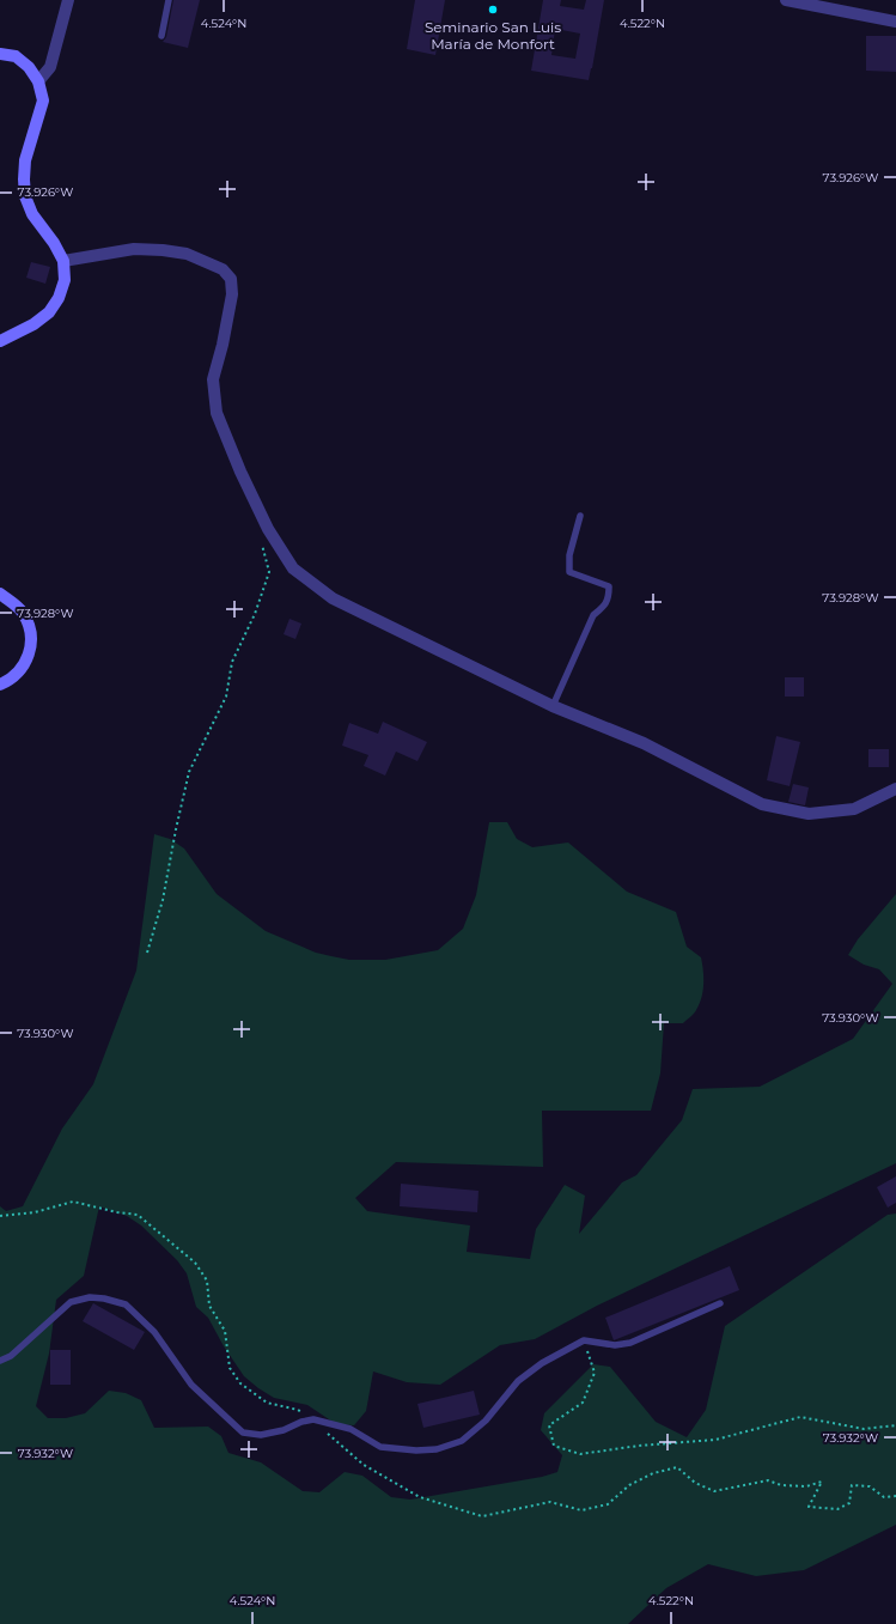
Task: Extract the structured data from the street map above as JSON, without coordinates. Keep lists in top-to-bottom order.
{
  "places": ["Seminario San Luis María de Monfort"],
  "coordinates": [
    "4.524°N",
    "4.522°N",
    "73.926°W",
    "73.928°W",
    "73.930°W",
    "73.932°W"
  ]
}
